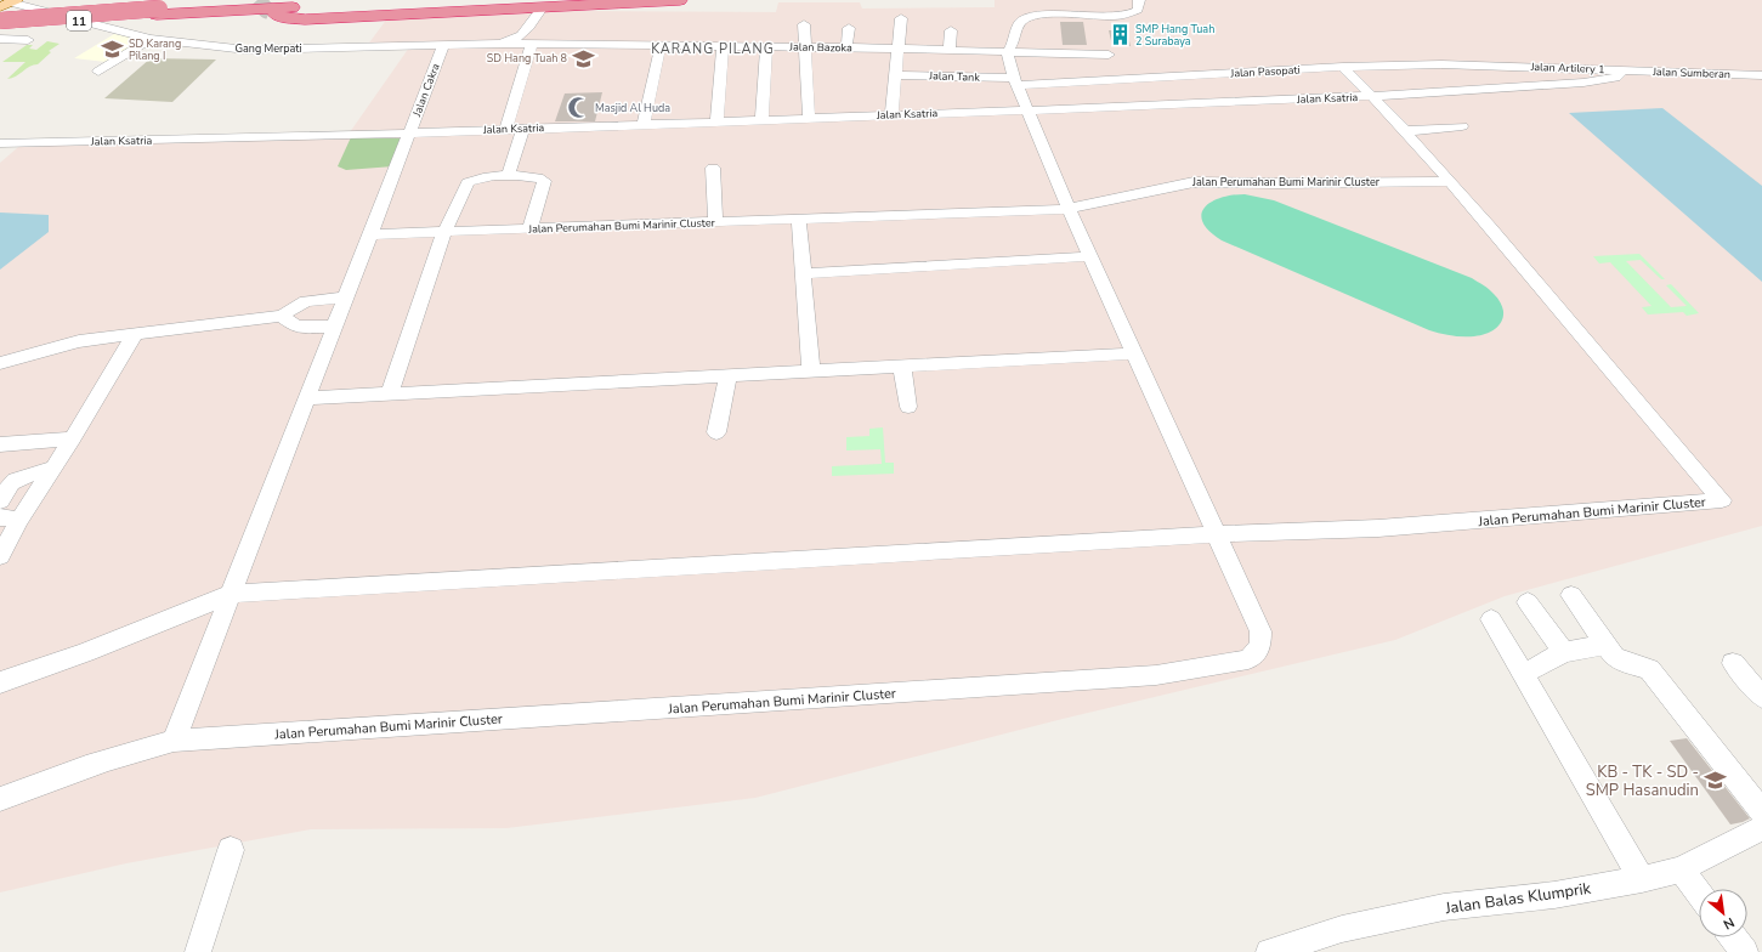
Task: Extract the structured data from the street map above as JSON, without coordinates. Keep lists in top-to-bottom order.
{
  "streets": {
    "highway": ["11"],
    "street": [
      "Jalan Bazoka",
      "Gang Merpati",
      "Jalan Artilery 1",
      "Jalan Pasopati",
      "Jalan Sumberan",
      "Jalan Tank",
      "Jalan Cakra",
      "Jalan Ksatria",
      "Jalan Perumahan Bumi Marinir Cluster",
      "Jalan Balas Klumprik"
    ]
  },
  "crossings": [
    ["Jalan Bazoka", "Gang Merpati"],
    ["Gang Merpati", "Jalan Cakra"],
    ["Jalan Artilery 1", "Jalan Pasopati"],
    ["Jalan Artilery 1", "Jalan Sumberan"],
    ["Jalan Artilery 1", "Jalan Ksatria"],
    ["Jalan Pasopati", "Jalan Tank"],
    ["Jalan Pasopati", "Jalan Perumahan Bumi Marinir Cluster"],
    ["Jalan Sumberan", "Jalan Ksatria"],
    ["Jalan Cakra", "Jalan Ksatria"],
    ["Jalan Ksatria", "Jalan Perumahan Bumi Marinir Cluster"]
  ],
  "districts": ["KARANG PILANG"],
  "places": {
    "building": ["SMP Hang Tuah 2 Surabaya"],
    "school or university": ["SD Karang Pilang I", "SD Hang Tuah 8", "KB - TK - SD - SMP Hasanudin"],
    "mosque": ["Masjid Al Huda"]
  },
  "north": "bottom right"
}
